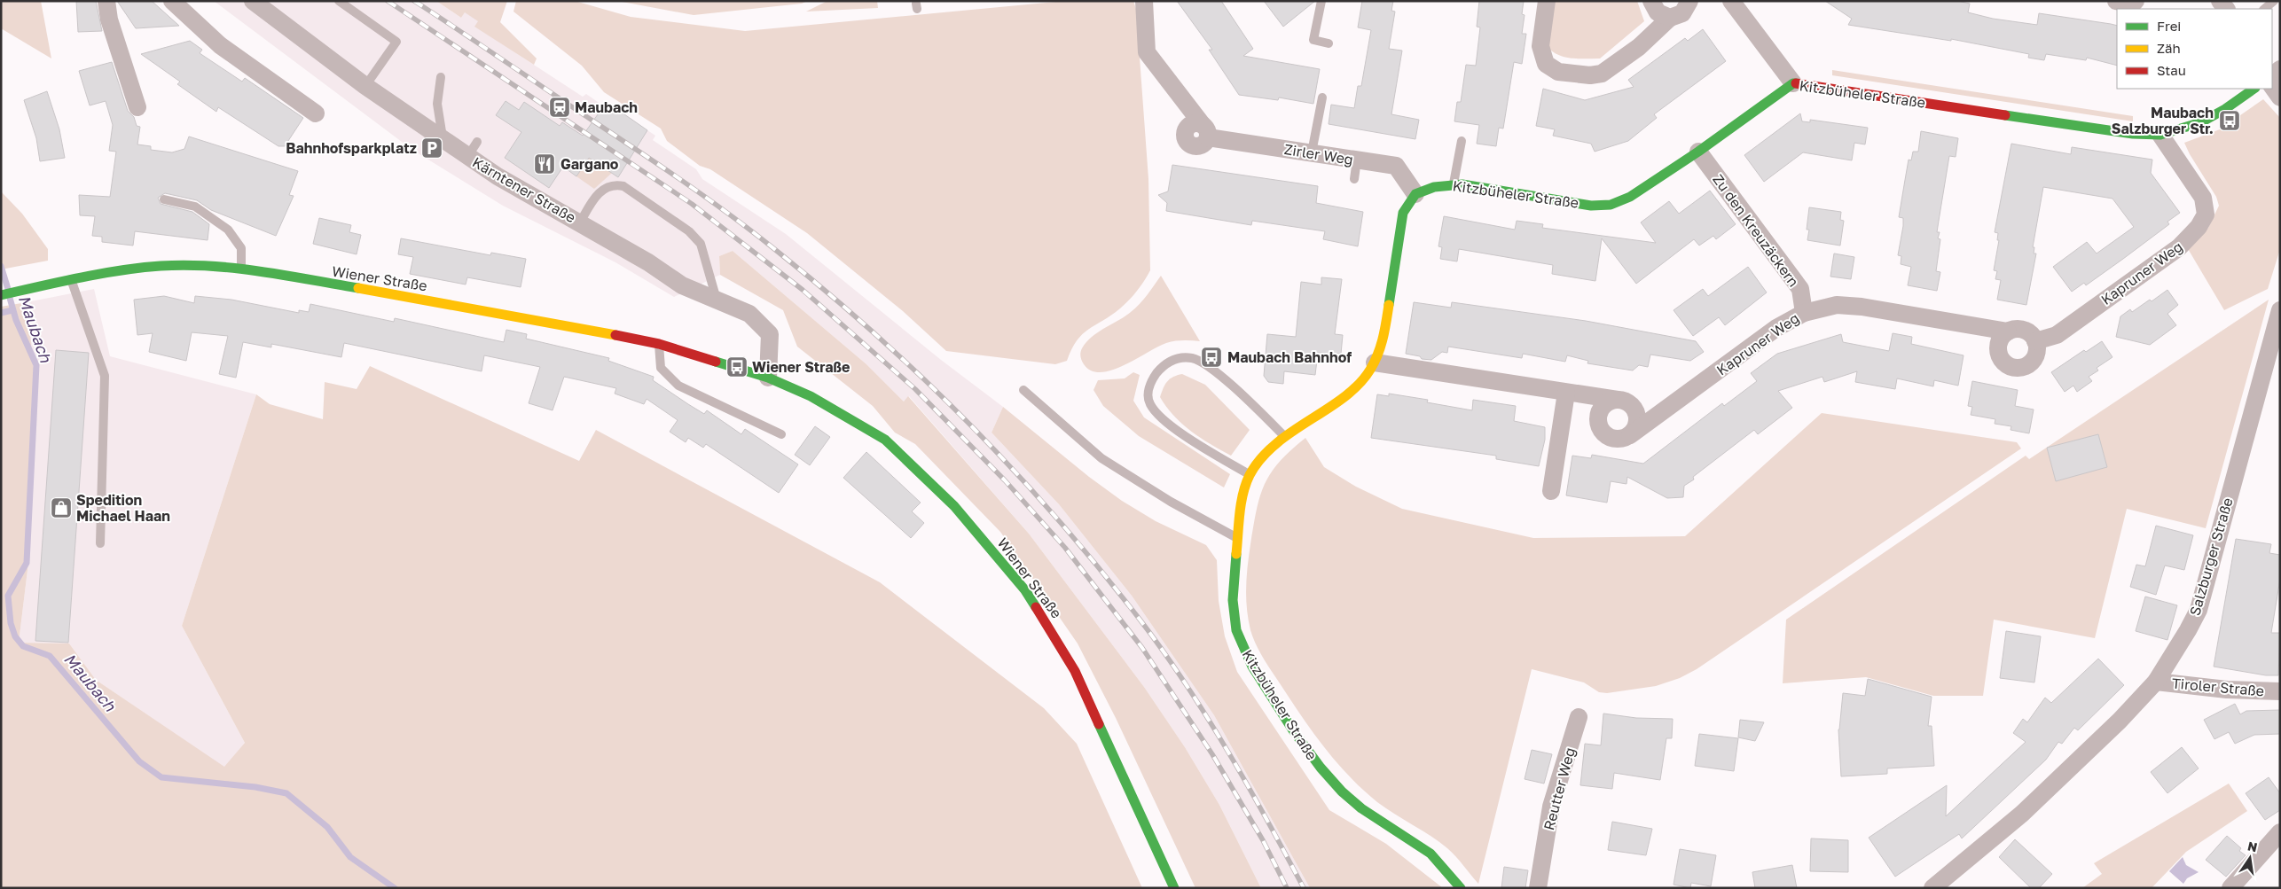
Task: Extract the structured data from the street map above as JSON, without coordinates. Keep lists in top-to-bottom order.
{
  "streets": {
    "street": [
      "Kitzbüheler Straße",
      "Zirler Weg",
      "Kärntener Straße",
      "Zu den Kreuzäckern",
      "Kapruner Weg",
      "Wiener Straße",
      "Salzburger Straße",
      "Tiroler Straße",
      "Reutter Weg"
    ]
  },
  "crossings": [
    ["Kitzbüheler Straße", "Zirler Weg"],
    ["Kitzbüheler Straße", "Zu den Kreuzäckern"],
    ["Kitzbüheler Straße", "Kapruner Weg"],
    ["Kärntener Straße", "Wiener Straße"],
    ["Zu den Kreuzäckern", "Kapruner Weg"],
    ["Salzburger Straße", "Tiroler Straße"]
  ],
  "water": ["Maubach"],
  "places": {
    "station": ["Maubach"],
    "bus stop": ["Maubach Salzburger Str.", "Maubach Bahnhof", "Wiener Straße"],
    "parking": ["Bahnhofsparkplatz"],
    "restaurant": ["Gargano"],
    "shop": ["Spedition Michael Haan"]
  },
  "legend": ["Frei", "Zäh", "Stau"],
  "north": "top"
}
